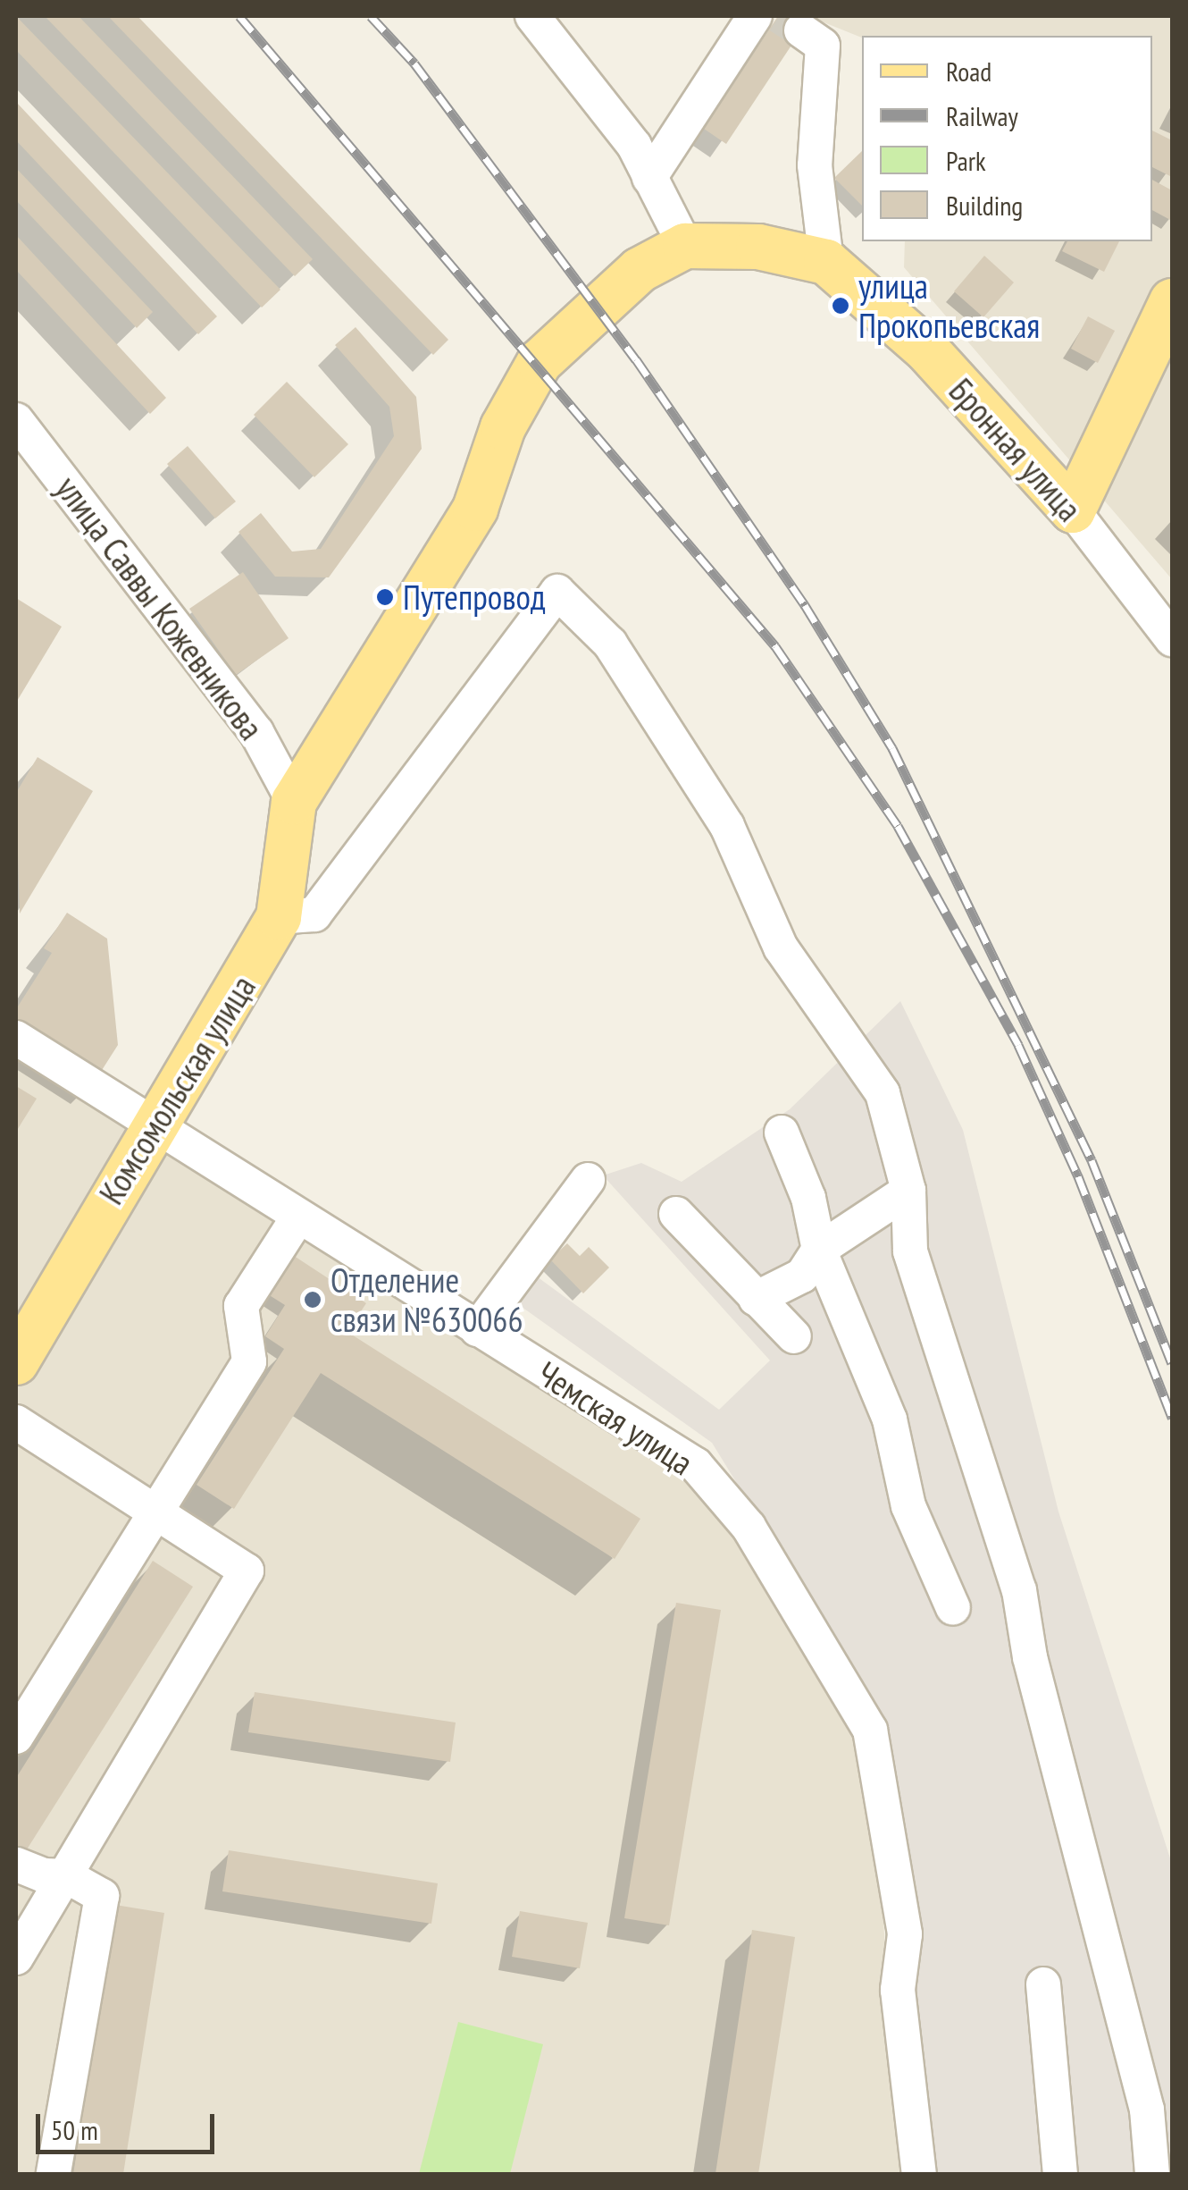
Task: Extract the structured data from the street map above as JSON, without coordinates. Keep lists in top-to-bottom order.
{
  "streets": {
    "main road": ["Бронная улица", "Комсомольская улица"],
    "street": ["улица Саввы Кожевникова", "Чемская улица"]
  },
  "crossings": [
    ["Бронная улица", "улица Саввы Кожевникова"],
    ["Бронная улица", "Комсомольская улица"],
    ["улица Саввы Кожевникова", "Комсомольская улица"],
    ["Комсомольская улица", "Чемская улица"]
  ],
  "places": ["улица Прокопьевская", "Путепровод", "Отделение связи №630066"],
  "legend": [
    "Road",
    "Railway",
    "Park",
    "Building"
  ],
  "scale_bar": "50 m"
}
